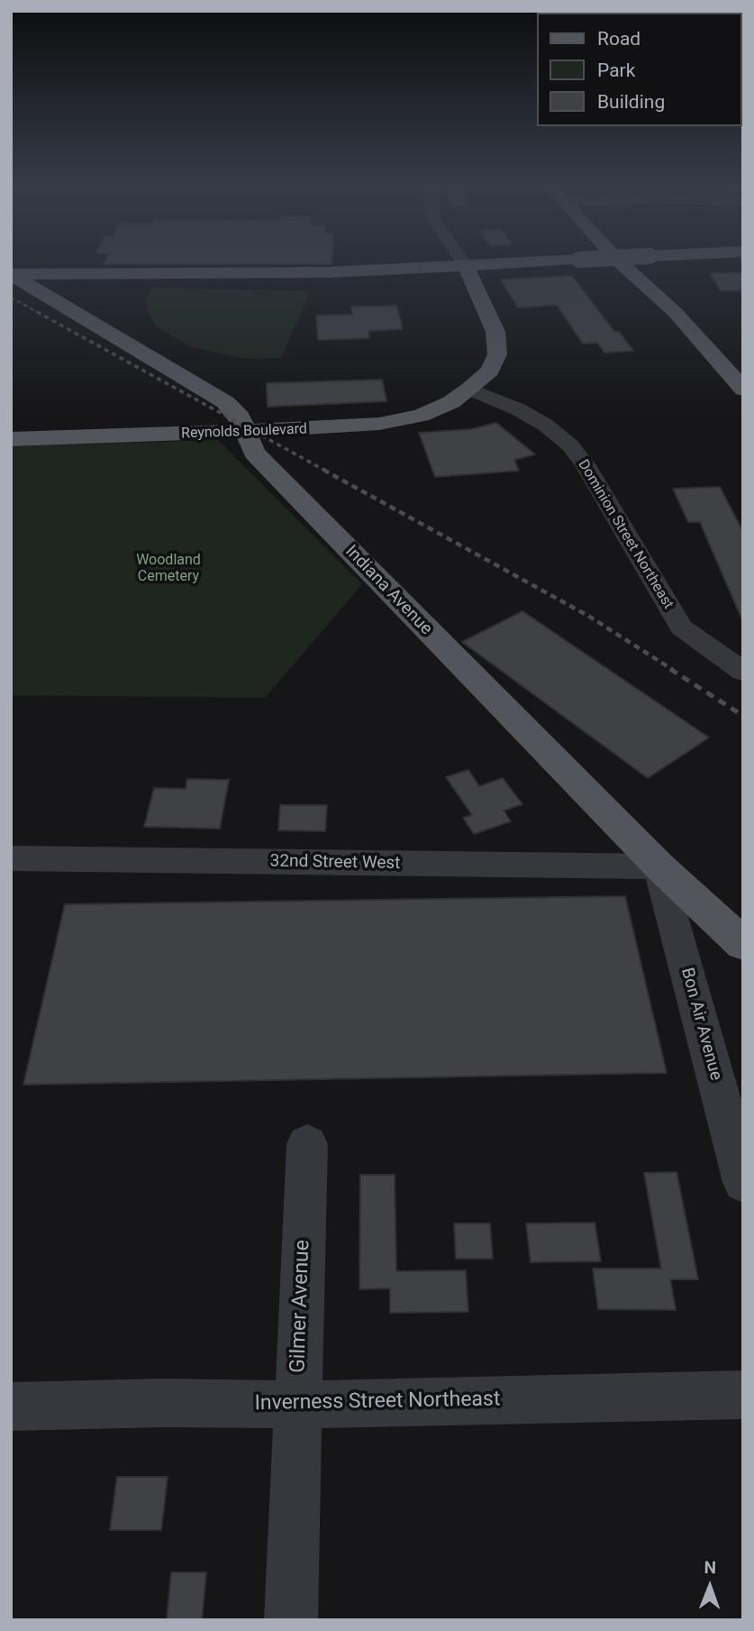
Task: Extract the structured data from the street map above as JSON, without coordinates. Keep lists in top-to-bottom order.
{
  "streets": {
    "main road": ["Reynolds Boulevard", "Indiana Avenue"],
    "street": [
      "Dominion Street Northeast",
      "32nd Street West",
      "Bon Air Avenue",
      "Gilmer Avenue",
      "Inverness Street Northeast"
    ]
  },
  "crossings": [
    ["Reynolds Boulevard", "Dominion Street Northeast"],
    ["Reynolds Boulevard", "Indiana Avenue"],
    ["Indiana Avenue", "32nd Street West"],
    ["Indiana Avenue", "Bon Air Avenue"],
    ["32nd Street West", "Bon Air Avenue"],
    ["Gilmer Avenue", "Inverness Street Northeast"]
  ],
  "parks": ["Woodland Cemetery"],
  "legend": ["Road", "Park", "Building"],
  "north": "top"
}
